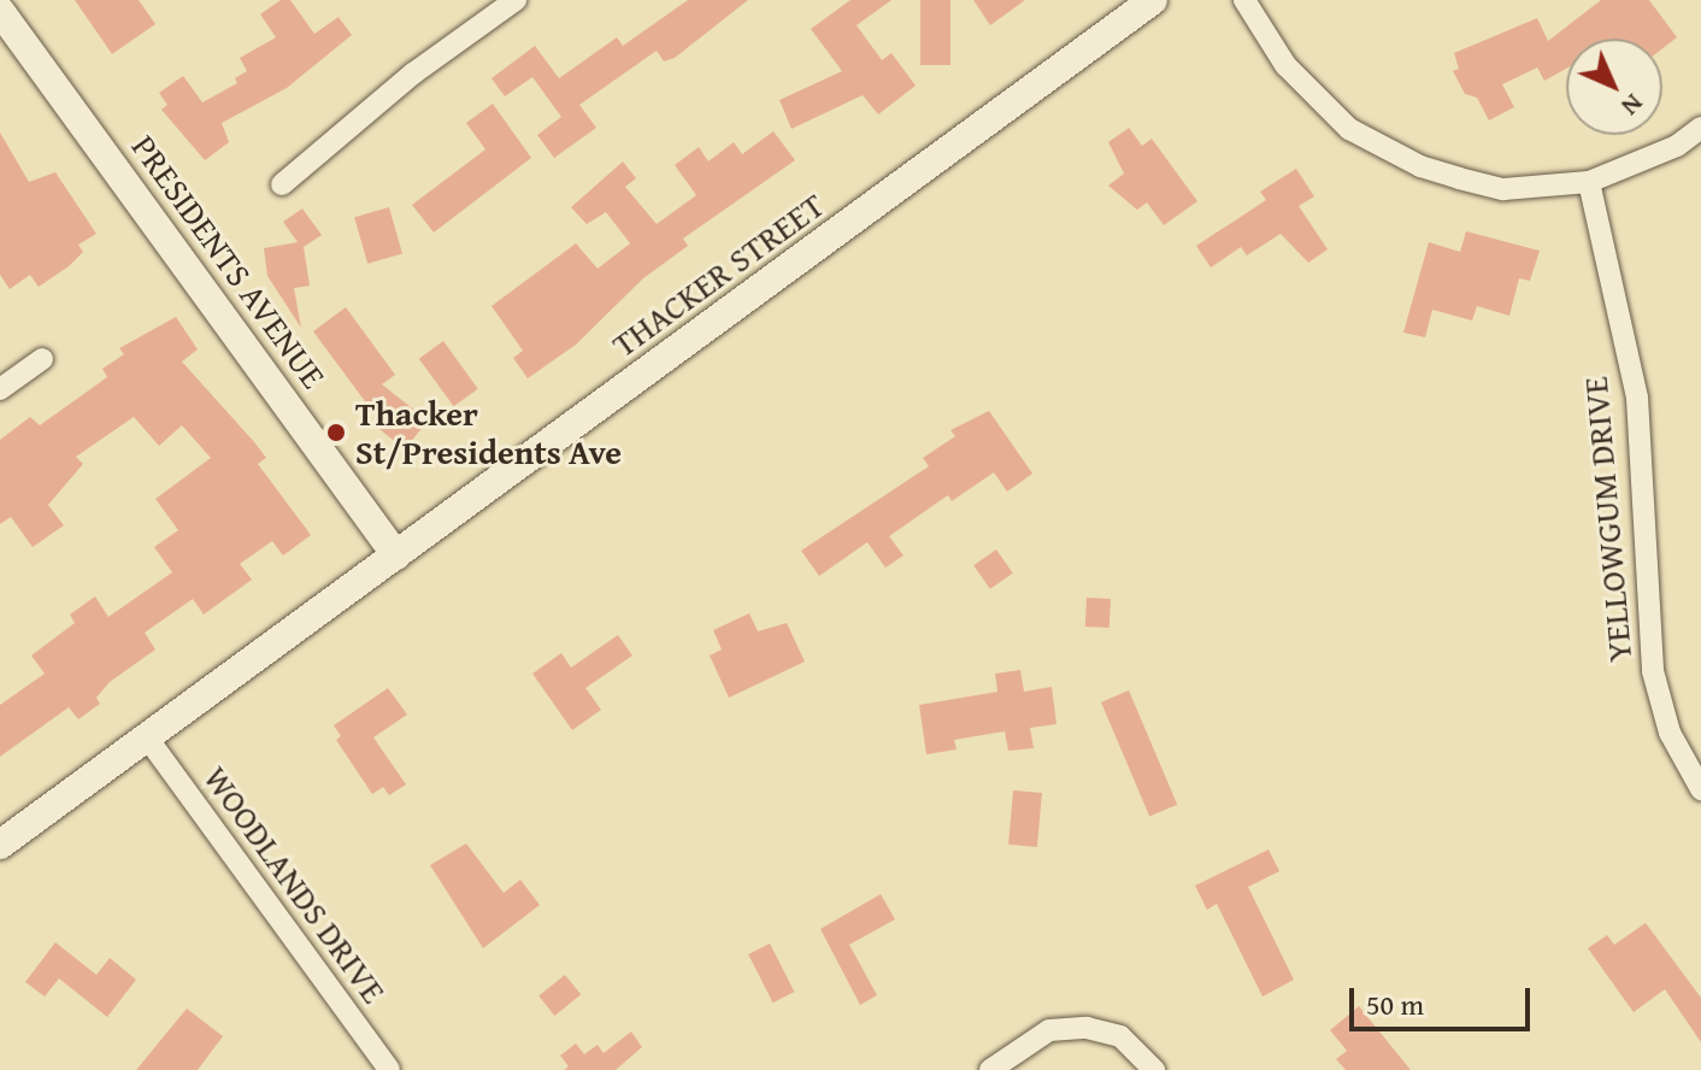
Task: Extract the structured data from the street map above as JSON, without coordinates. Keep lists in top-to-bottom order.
{
  "streets": {
    "street": [
      "PRESIDENTS AVENUE",
      "THACKER STREET",
      "YELLOWGUM DRIVE",
      "WOODLANDS DRIVE"
    ]
  },
  "crossings": [
    ["PRESIDENTS AVENUE", "THACKER STREET"],
    ["THACKER STREET", "WOODLANDS DRIVE"]
  ],
  "places": ["Thacker St/Presidents Ave"],
  "scale_bar": "50 m",
  "north": "bottom right"
}
